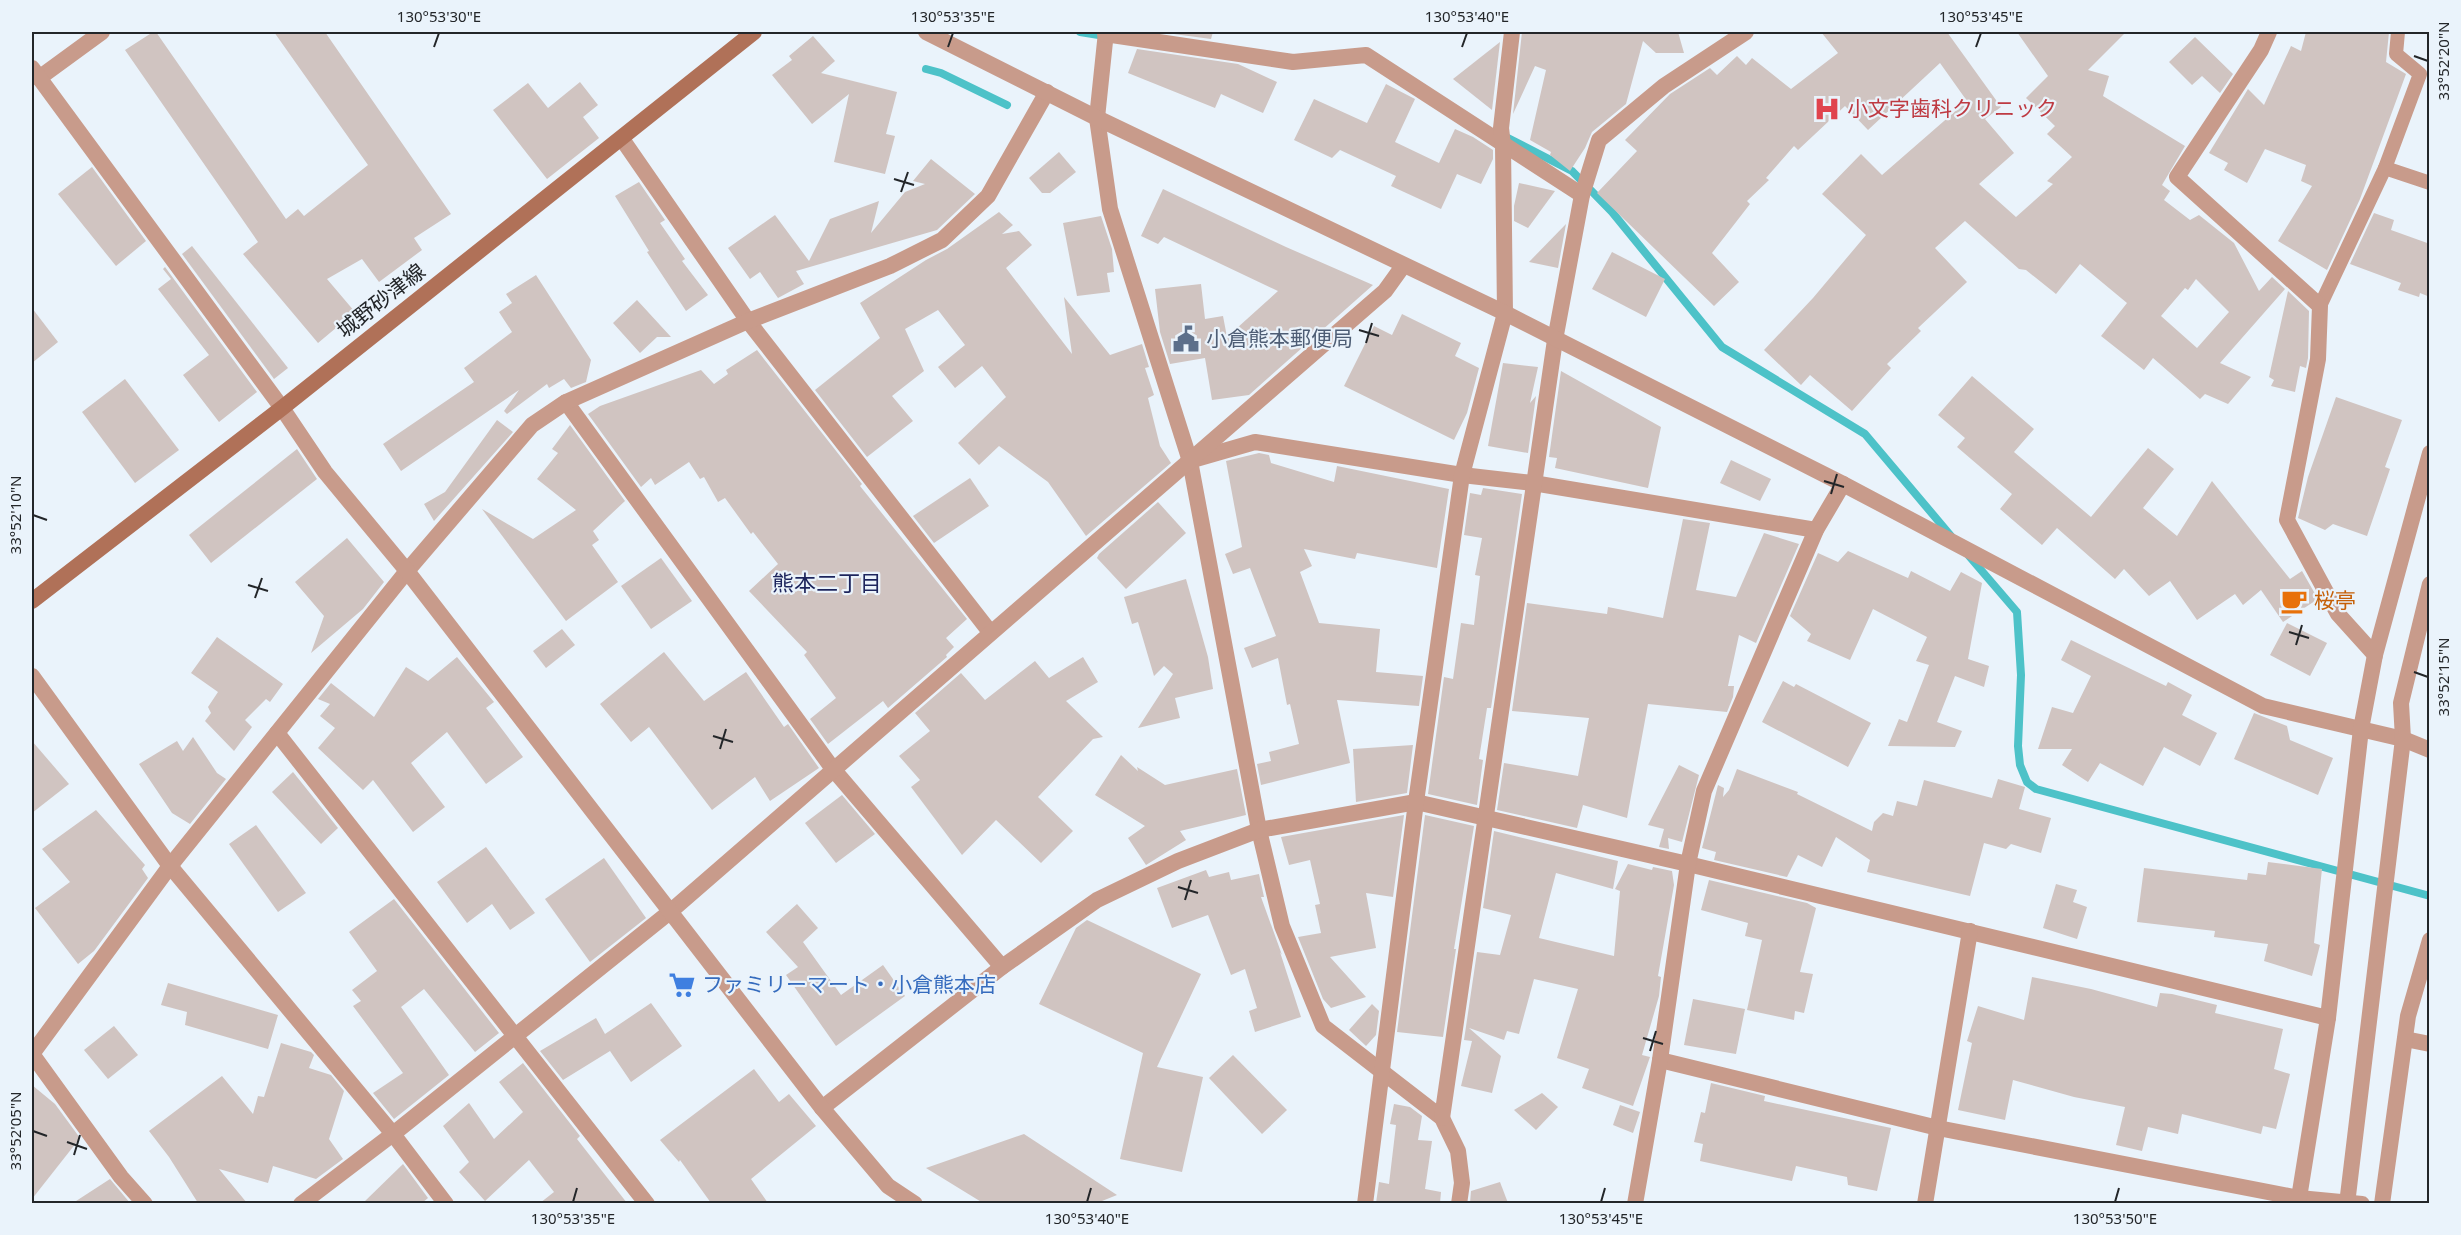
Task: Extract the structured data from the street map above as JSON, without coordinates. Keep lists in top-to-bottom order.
{
  "streets": {
    "main road": ["城野砂津線"]
  },
  "districts": ["熊本二丁目"],
  "places": {
    "hospital": ["小文字歯科クリニック"],
    "public building": ["小倉熊本郵便局"],
    "cafe": ["桜亭"],
    "supermarket": ["ファミリーマート・小倉熊本店"]
  },
  "coordinates": [
    "130°53'30\"E",
    "130°53'35\"E",
    "130°53'40\"E",
    "130°53'45\"E",
    "33°52'20\"N",
    "33°52'10\"N",
    "33°52'15\"N",
    "33°52'05\"N",
    "130°53'50\"E"
  ]
}
